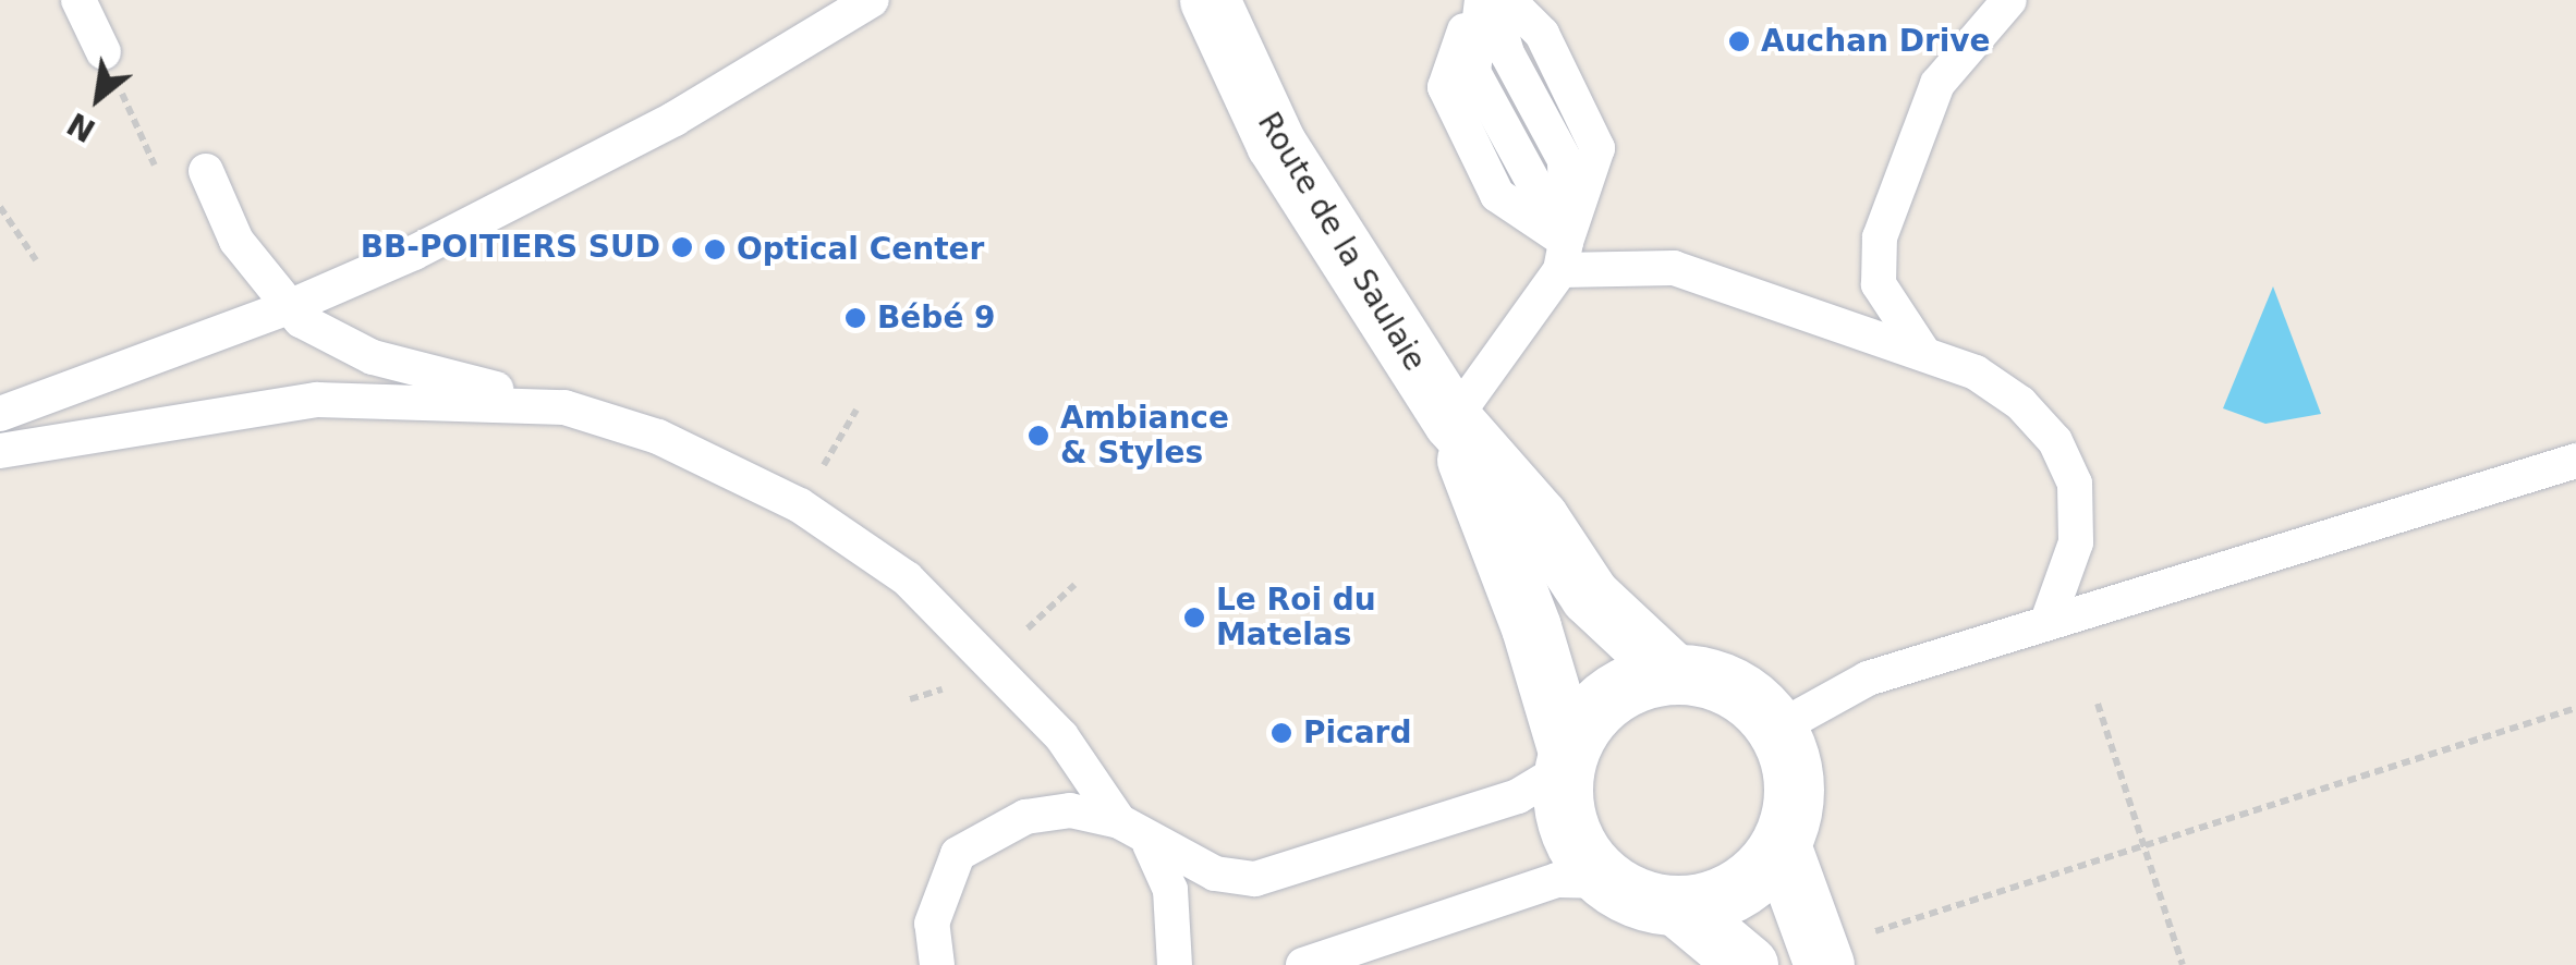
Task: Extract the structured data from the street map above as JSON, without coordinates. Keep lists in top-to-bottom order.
{
  "streets": {
    "street": ["Route de la Saulaie"]
  },
  "places": [
    "Auchan Drive",
    "BB-POITIERS SUD",
    "Optical Center",
    "Bébé 9",
    "Ambiance & Styles",
    "Le Roi du Matelas",
    "Picard"
  ],
  "north": "bottom left"
}
